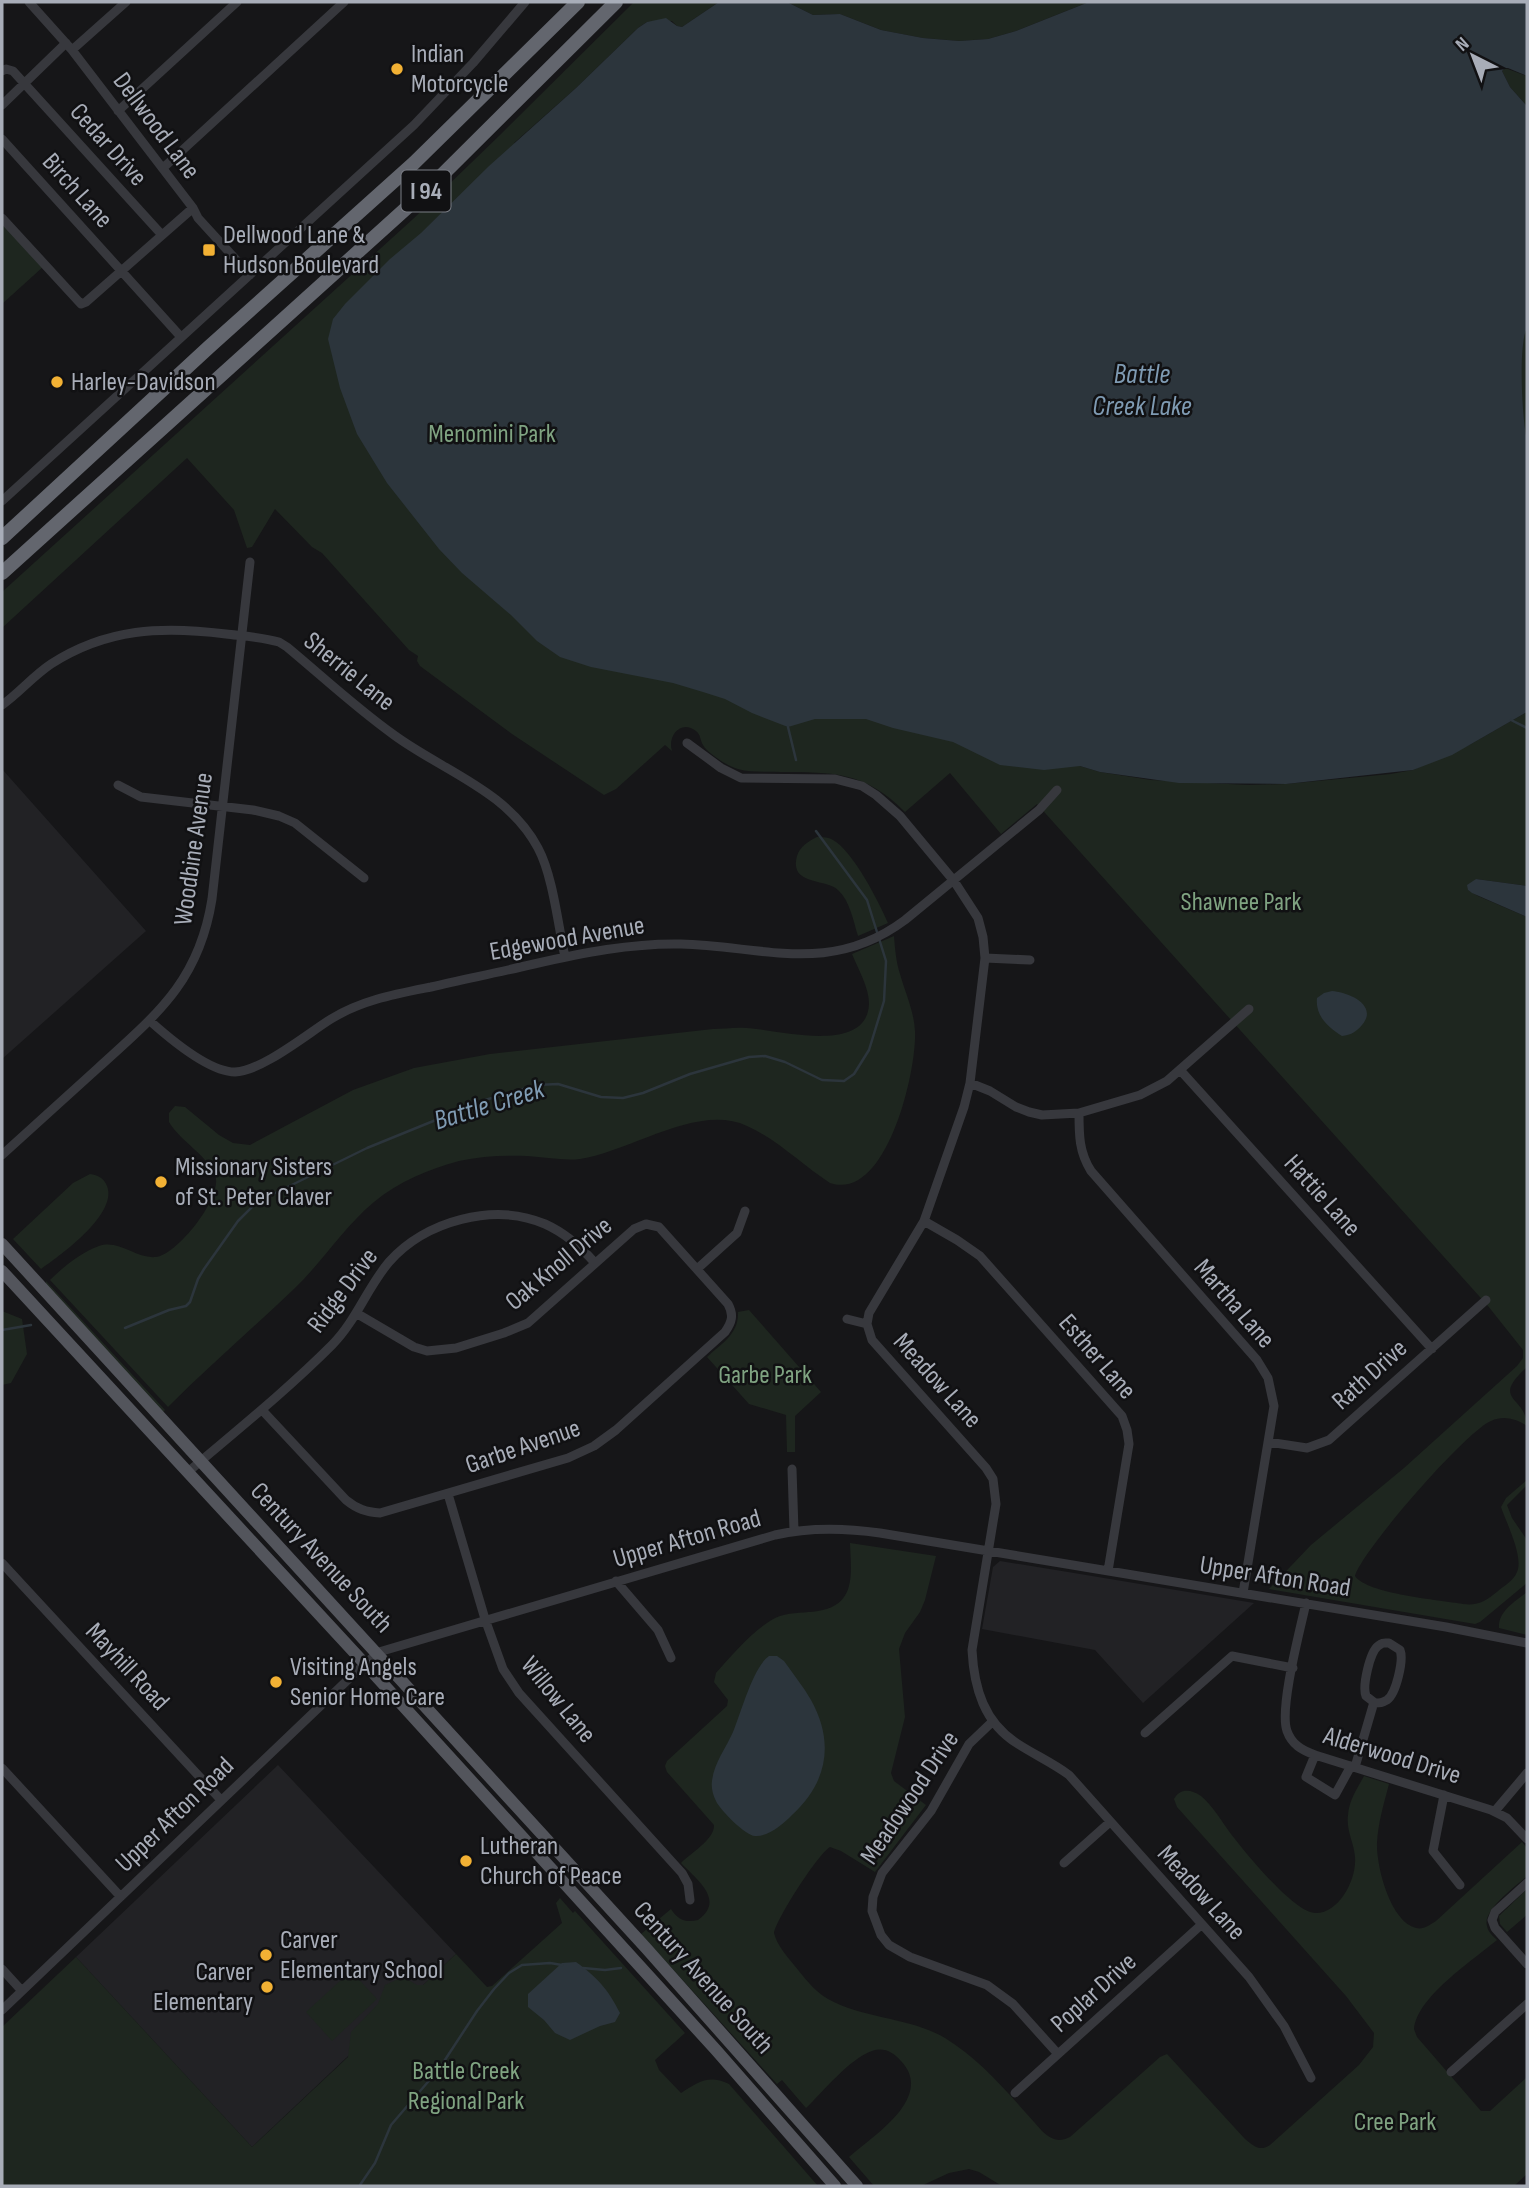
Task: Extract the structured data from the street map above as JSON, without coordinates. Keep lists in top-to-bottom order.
{
  "streets": {
    "highway": ["I 94"],
    "main road": ["Century Avenue South"],
    "street": [
      "Dellwood Lane",
      "Cedar Drive",
      "Birch Lane",
      "Sherrie Lane",
      "Woodbine Avenue",
      "Edgewood Avenue",
      "Hattie Lane",
      "Oak Knoll Drive",
      "Ridge Drive",
      "Martha Lane",
      "Esther Lane",
      "Rath Drive",
      "Meadow Lane",
      "Garbe Avenue",
      "Upper Afton Road",
      "Mayhill Road",
      "Willow Lane",
      "Alderwood Drive",
      "Meadowood Drive",
      "Poplar Drive"
    ]
  },
  "crossings": [
    ["Sherrie Lane", "Woodbine Avenue"],
    ["Sherrie Lane", "Edgewood Avenue"],
    ["Woodbine Avenue", "Edgewood Avenue"],
    ["Edgewood Avenue", "Meadow Lane"],
    ["Hattie Lane", "Rath Drive"],
    ["Oak Knoll Drive", "Ridge Drive"],
    ["Oak Knoll Drive", "Garbe Avenue"],
    ["Ridge Drive", "Garbe Avenue"],
    ["Ridge Drive", "Century Avenue South"],
    ["Martha Lane", "Rath Drive"],
    ["Martha Lane", "Upper Afton Road"],
    ["Esther Lane", "Meadow Lane"],
    ["Esther Lane", "Upper Afton Road"],
    ["Meadow Lane", "Upper Afton Road"],
    ["Meadow Lane", "Meadowood Drive"],
    ["Meadow Lane", "Poplar Drive"],
    ["Garbe Avenue", "Willow Lane"],
    ["Upper Afton Road", "Century Avenue South"],
    ["Upper Afton Road", "Mayhill Road"],
    ["Upper Afton Road", "Willow Lane"],
    ["Upper Afton Road", "Alderwood Drive"],
    ["Meadowood Drive", "Poplar Drive"]
  ],
  "water": ["Battle Creek Lake", "Battle Creek"],
  "parks": [
    "Menomini Park",
    "Shawnee Park",
    "Garbe Park",
    "Battle Creek Regional Park",
    "Cree Park"
  ],
  "places": {
    "other": [
      "Indian Motorcycle",
      "Harley-Davidson",
      "Missionary Sisters of St. Peter Claver",
      "Visiting Angels Senior Home Care",
      "Lutheran Church of Peace",
      "Carver Elementary School",
      "Carver Elementary"
    ],
    "transit": ["Dellwood Lane & Hudson Boulevard"]
  },
  "north": "top left"
}
